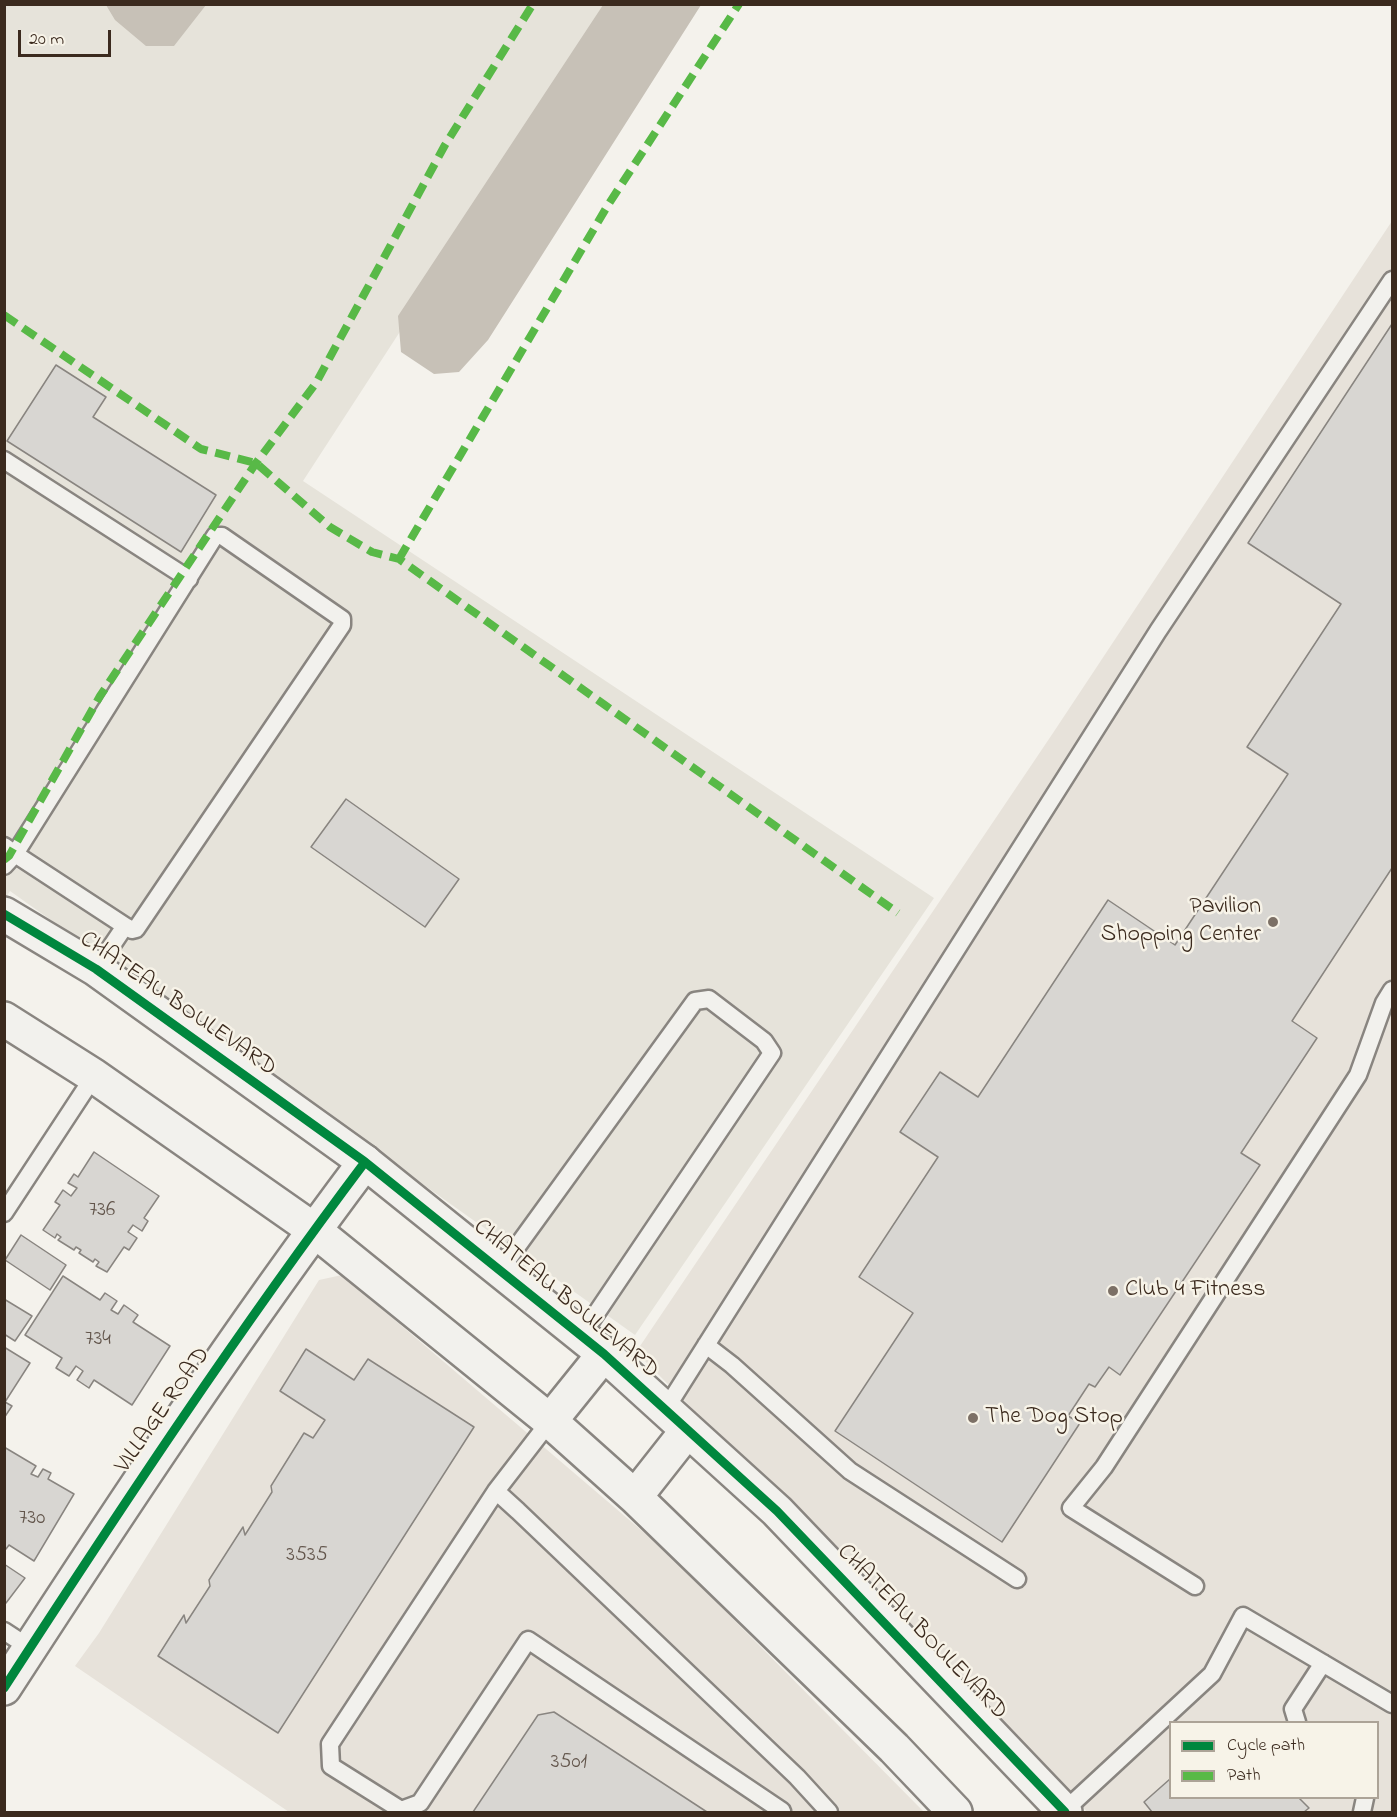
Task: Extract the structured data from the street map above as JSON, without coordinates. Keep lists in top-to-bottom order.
{
  "streets": {
    "street": ["CHATEAU BOULEVARD", "VILLAGE ROAD"]
  },
  "crossings": [
    ["CHATEAU BOULEVARD", "VILLAGE ROAD"]
  ],
  "places": ["Pavilion Shopping Center", "Club 4 Fitness", "The Dog Stop"],
  "house_numbers": [
    "736",
    "734",
    "730",
    "3535",
    "3501"
  ],
  "legend": ["Cycle path", "Path"],
  "scale_bar": "20 m"
}
